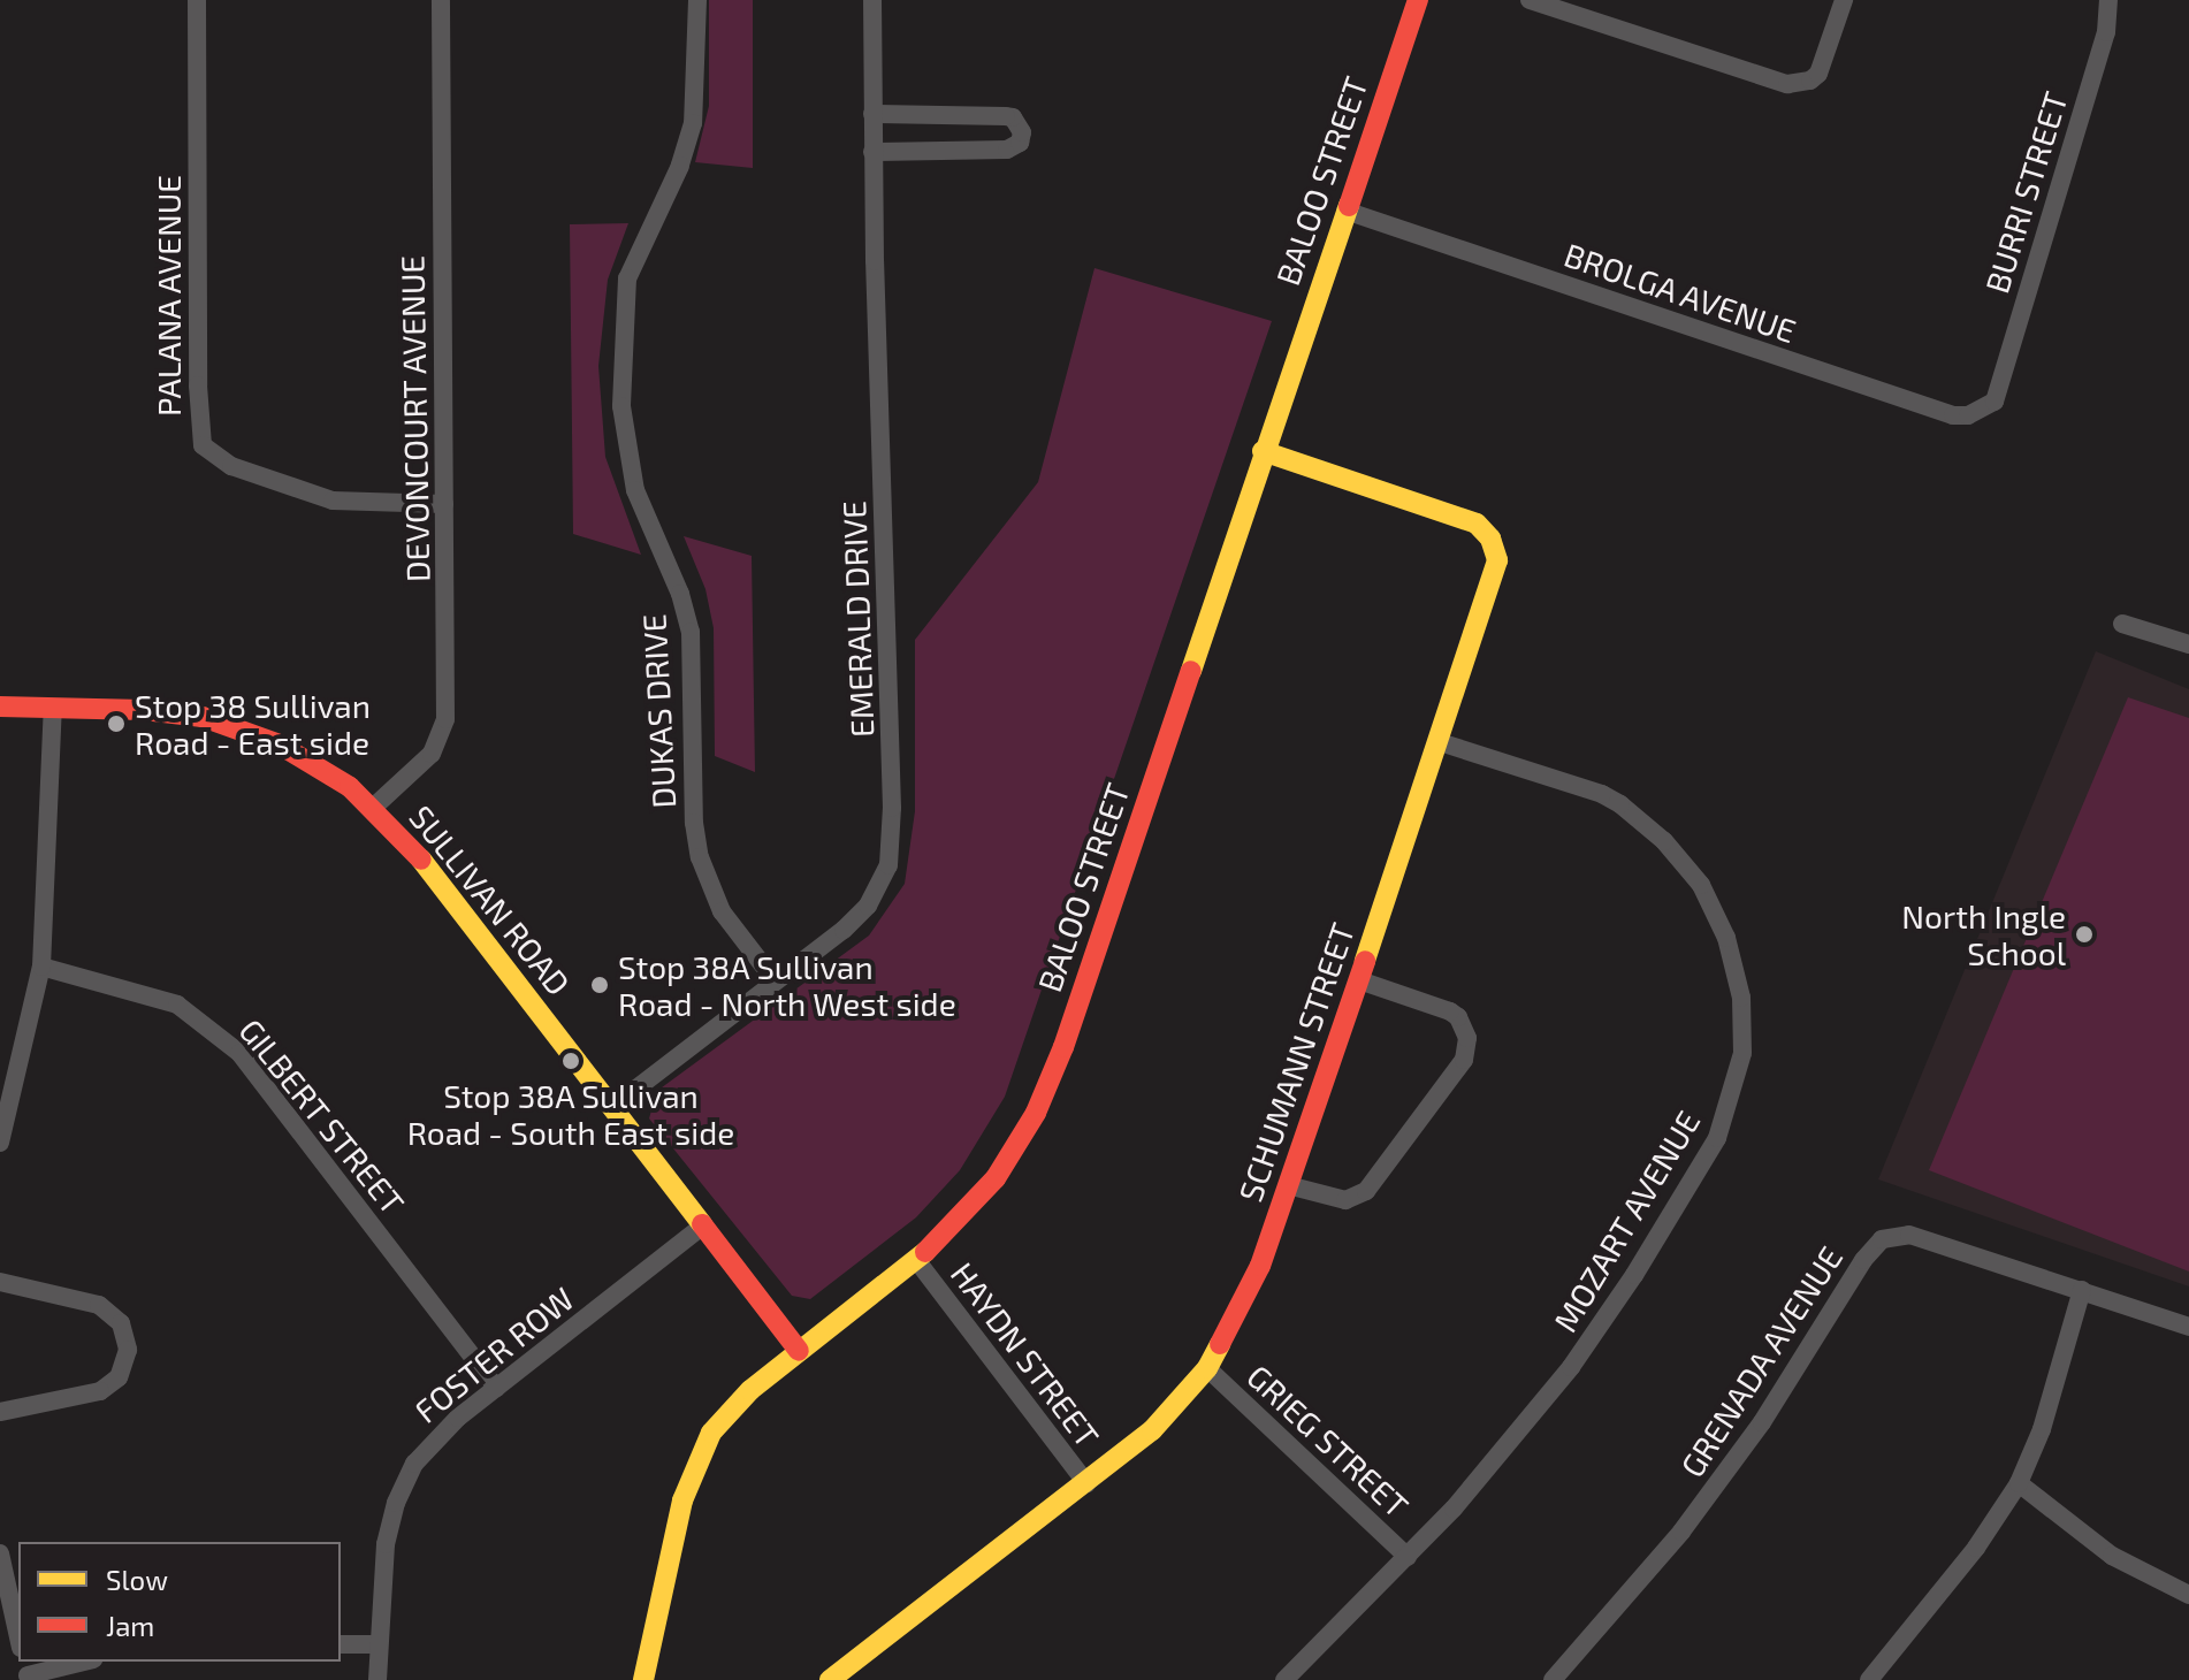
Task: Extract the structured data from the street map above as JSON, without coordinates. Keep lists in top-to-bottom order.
{
  "streets": {
    "street": [
      "BALOO STREET",
      "BURRI STREET",
      "BROLGA AVENUE",
      "PALANA AVENUE",
      "DEVONCOURT AVENUE",
      "EMERALD DRIVE",
      "DUKAS DRIVE",
      "SULLIVAN ROAD",
      "SCHUMANN STREET",
      "GILBERT STREET",
      "MOZART AVENUE",
      "FOSTER ROW",
      "HAYDN STREET",
      "GRENADA AVENUE",
      "GRIEG STREET"
    ]
  },
  "crossings": [
    ["BALOO STREET", "BROLGA AVENUE"],
    ["BALOO STREET", "SULLIVAN ROAD"],
    ["BALOO STREET", "SCHUMANN STREET"],
    ["BALOO STREET", "HAYDN STREET"],
    ["BURRI STREET", "BROLGA AVENUE"],
    ["PALANA AVENUE", "DEVONCOURT AVENUE"],
    ["DEVONCOURT AVENUE", "SULLIVAN ROAD"],
    ["EMERALD DRIVE", "DUKAS DRIVE"],
    ["EMERALD DRIVE", "SULLIVAN ROAD"],
    ["SULLIVAN ROAD", "FOSTER ROW"],
    ["SCHUMANN STREET", "MOZART AVENUE"],
    ["SCHUMANN STREET", "HAYDN STREET"],
    ["SCHUMANN STREET", "GRIEG STREET"],
    ["GILBERT STREET", "FOSTER ROW"],
    ["MOZART AVENUE", "GRIEG STREET"]
  ],
  "places": [
    "Stop 38 Sullivan Road - East side",
    "North Ingle School",
    "Stop 38A Sullivan Road - North West side",
    "Stop 38A Sullivan Road - South East side"
  ],
  "legend": ["Slow", "Jam"]
}
